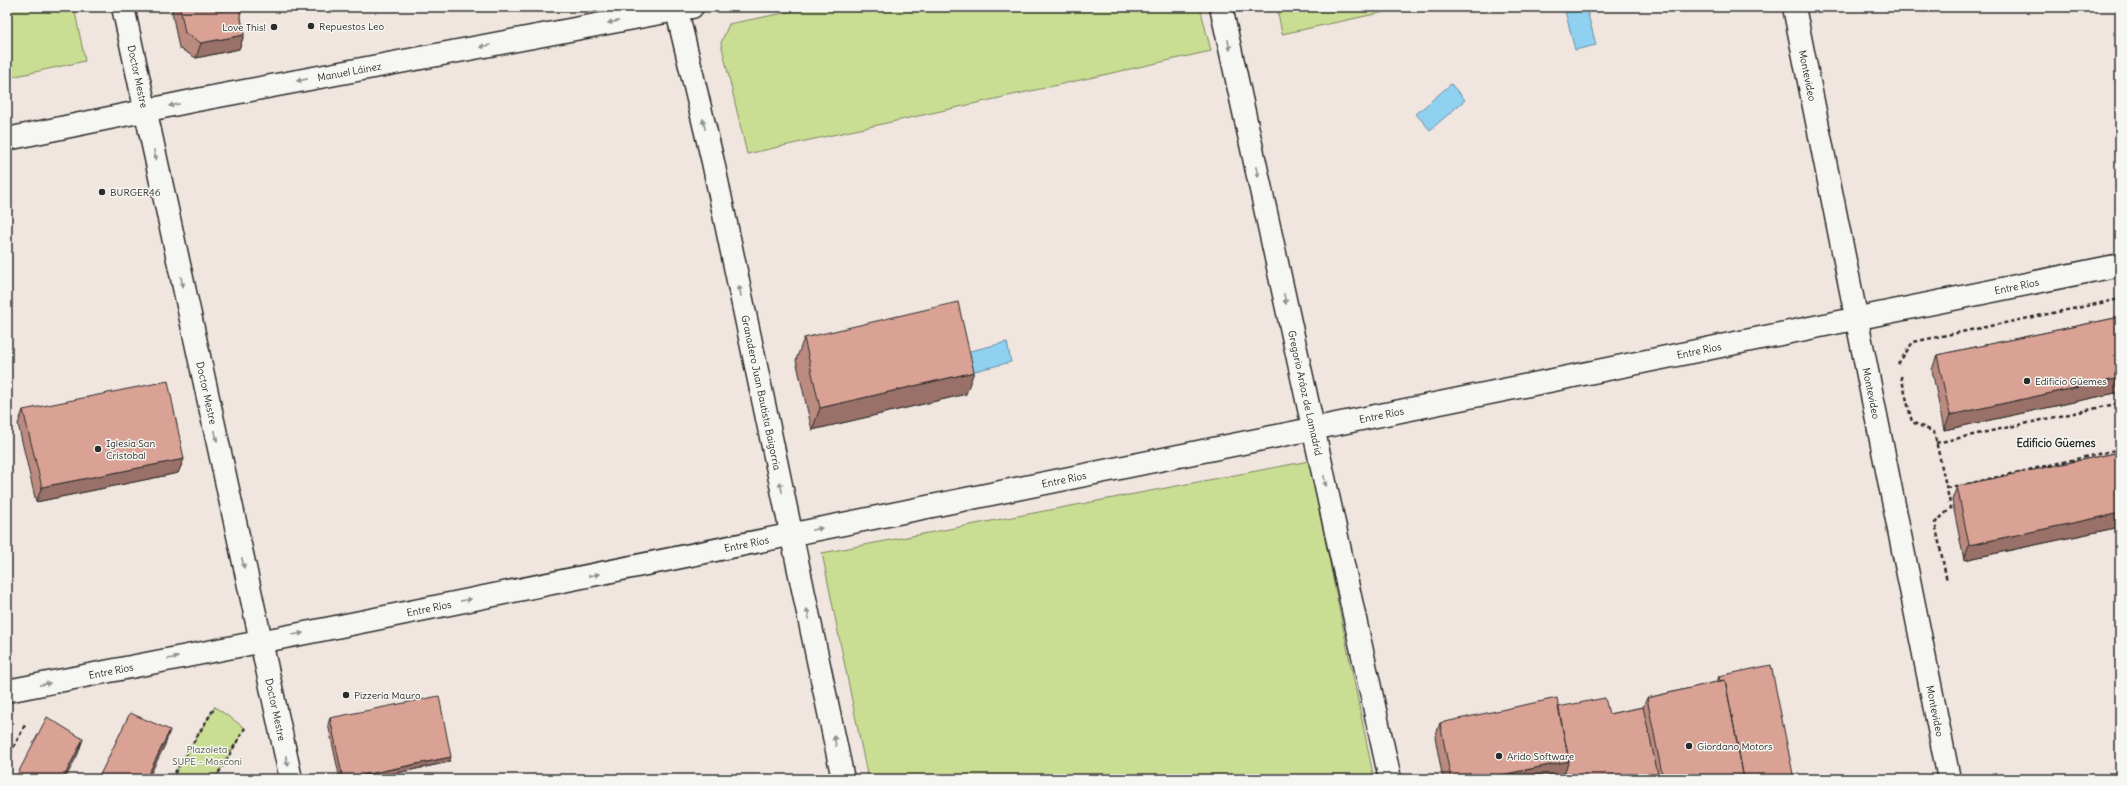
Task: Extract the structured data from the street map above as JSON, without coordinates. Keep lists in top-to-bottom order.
{
  "streets": {
    "street": [
      "Manuel Láinez",
      "Montevideo",
      "Doctor Mestre",
      "Entre Ríos",
      "Granadero Juan Bautista Baigorria",
      "Gregorio Aráoz de Lamadrid"
    ]
  },
  "crossings": [
    ["Manuel Láinez", "Doctor Mestre"],
    ["Manuel Láinez", "Granadero Juan Bautista Baigorria"],
    ["Montevideo", "Entre Ríos"],
    ["Doctor Mestre", "Entre Ríos"],
    ["Entre Ríos", "Granadero Juan Bautista Baigorria"],
    ["Entre Ríos", "Gregorio Aráoz de Lamadrid"]
  ],
  "one_way": [
    "Manuel Láinez",
    "Doctor Mestre",
    "Entre Ríos",
    "Granadero Juan Bautista Baigorria",
    "Gregorio Aráoz de Lamadrid"
  ],
  "districts": ["Edificio Güemes"],
  "parks": ["Plazoleta SUPE - Mosconi"],
  "places": [
    "Repuestos Leo",
    "Love This!",
    "BURGER46",
    "Edificio Güemes",
    "Iglesia San Cristobal",
    "Pizzería Mauro",
    "Giordano Motors",
    "Arido Software"
  ]
}
